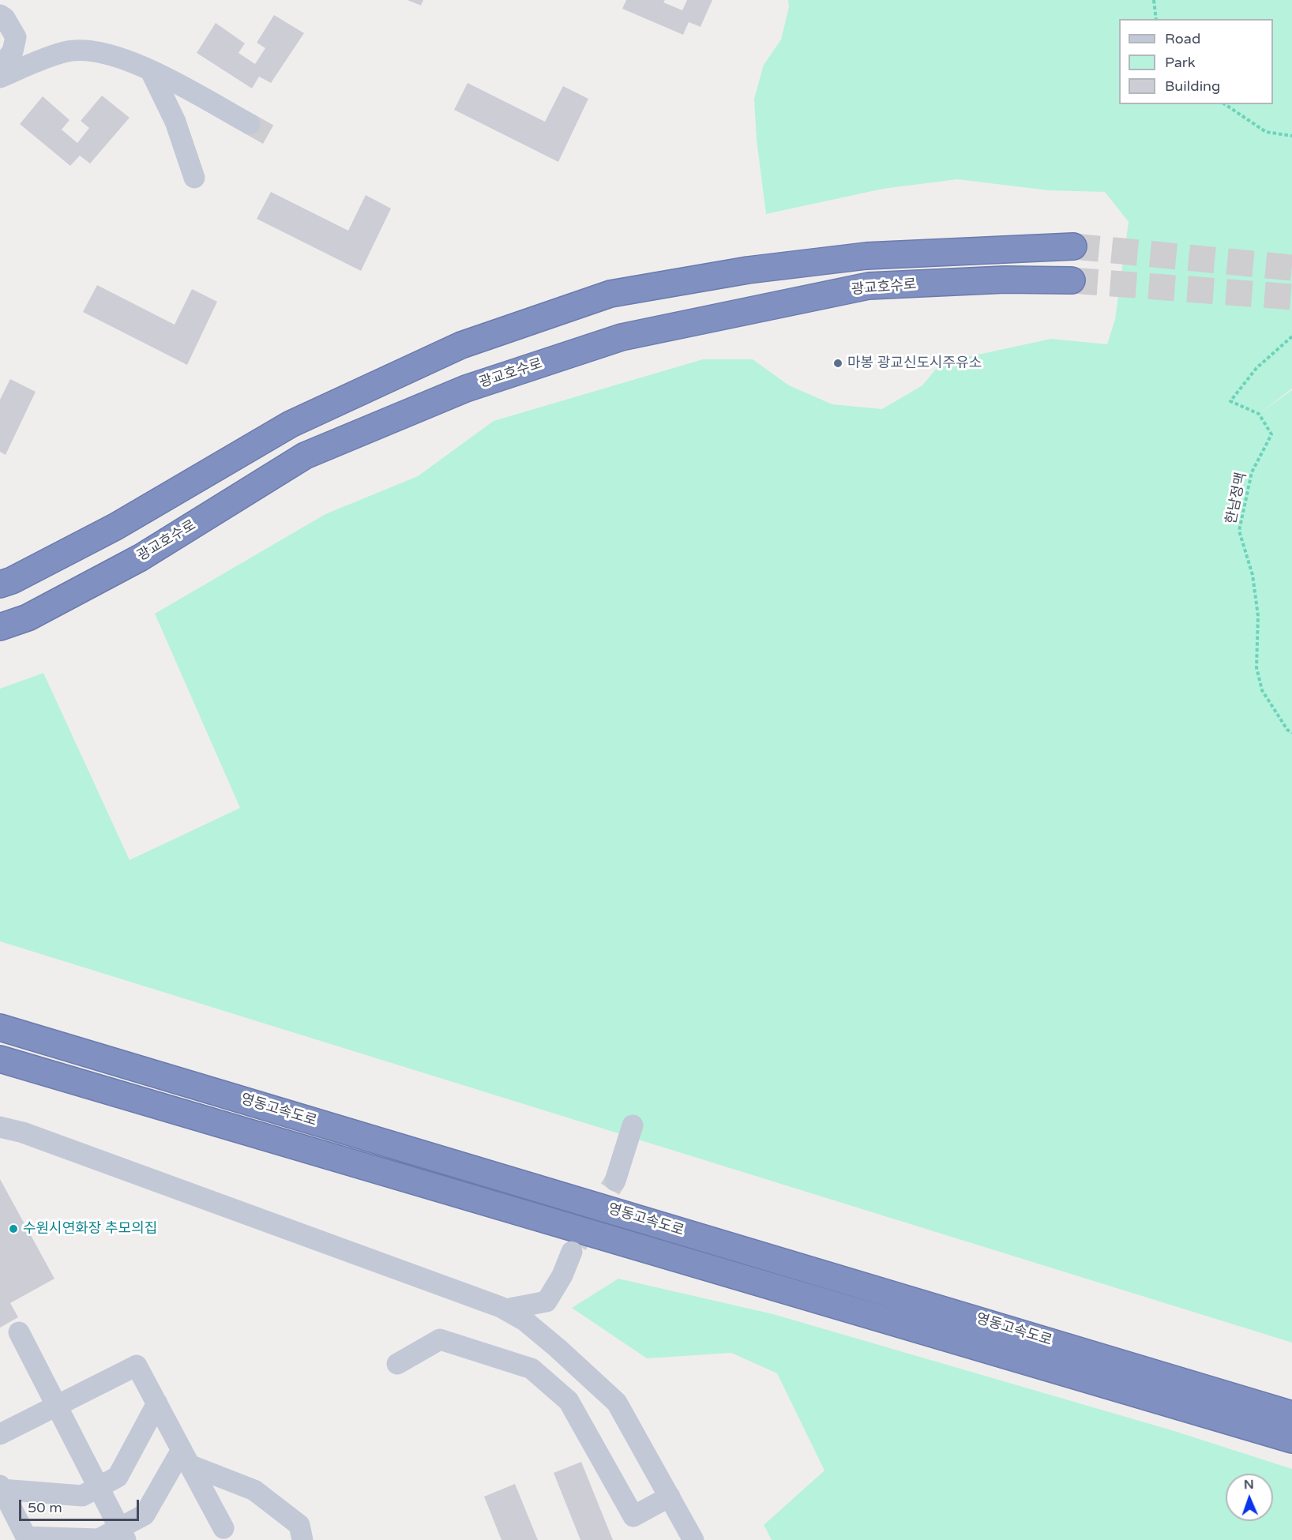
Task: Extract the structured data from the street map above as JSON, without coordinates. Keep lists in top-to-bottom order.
{
  "streets": {
    "highway": ["광교호수로", "영동고속도로"],
    "path": ["한남정맥"]
  },
  "places": ["마봉 광교신도시주유소", "수원시연화장 추모의집"],
  "legend": ["Road", "Park", "Building"],
  "scale_bar": "50 m",
  "north": "top"
}
